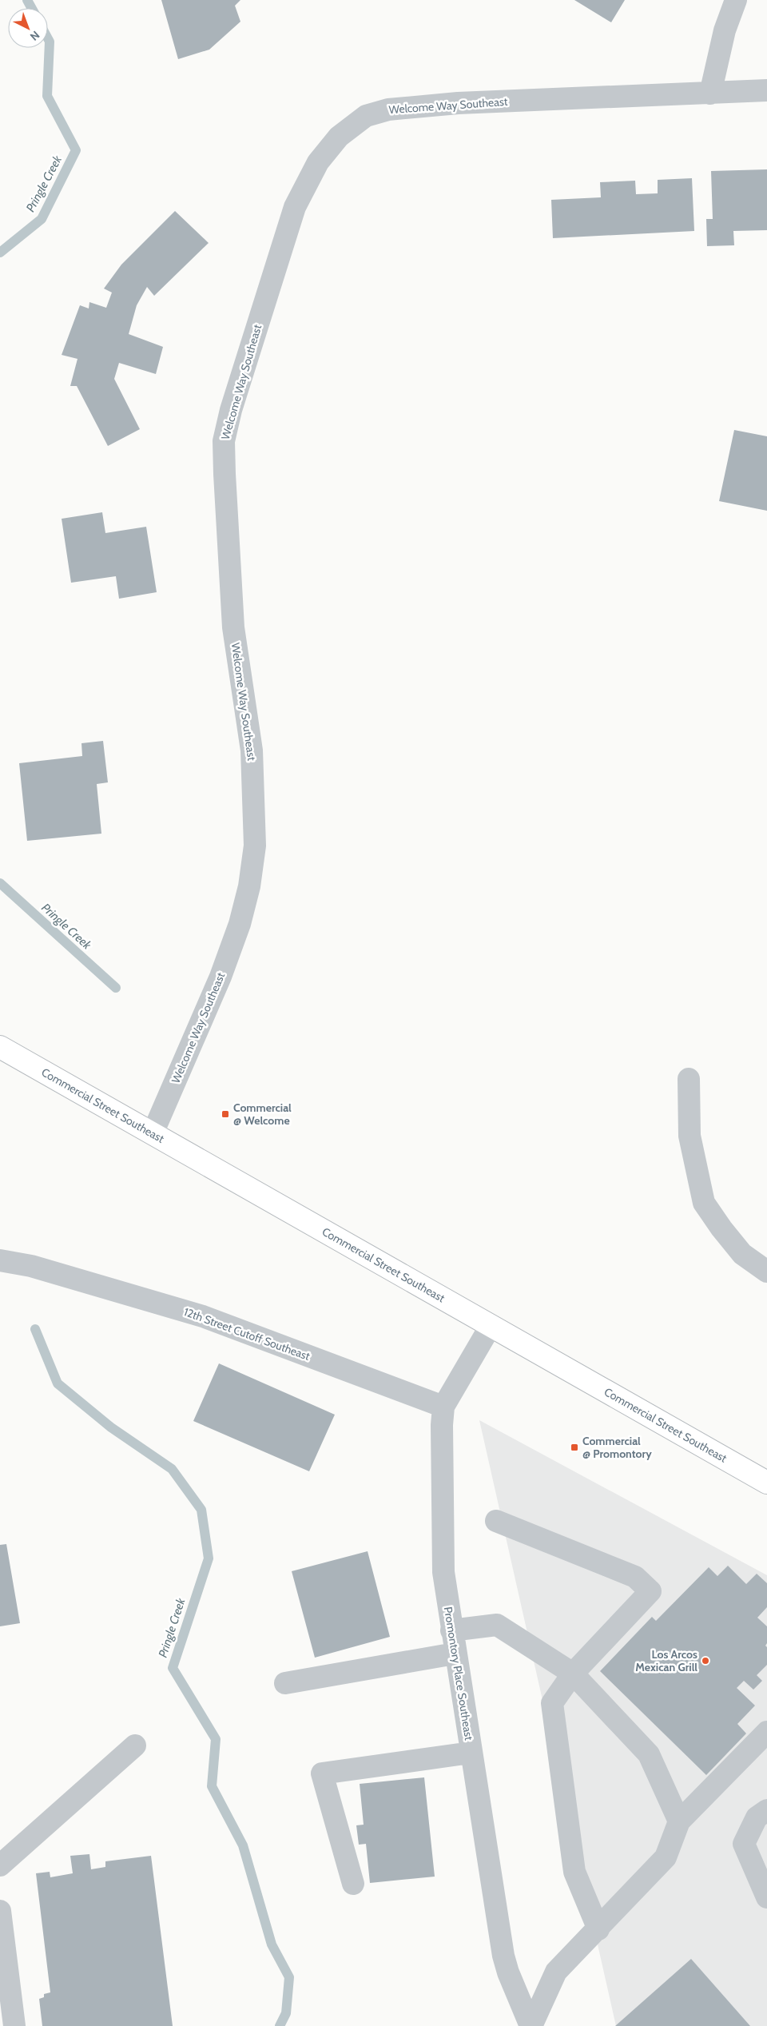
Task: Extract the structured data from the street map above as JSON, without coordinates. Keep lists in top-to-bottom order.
{
  "streets": {
    "main road": ["Commercial Street Southeast"],
    "street": ["Welcome Way Southeast", "12th Street Cutoff Southeast", "Promontory Place Southeast"]
  },
  "crossings": [
    ["Welcome Way Southeast", "Commercial Street Southeast"],
    ["Commercial Street Southeast", "Promontory Place Southeast"],
    ["12th Street Cutoff Southeast", "Promontory Place Southeast"]
  ],
  "water": ["Pringle Creek"],
  "places": {
    "transit": ["Commercial @ Welcome", "Commercial @ Promontory"],
    "other": ["Los Arcos Mexican Grill"]
  },
  "north": "bottom right"
}
